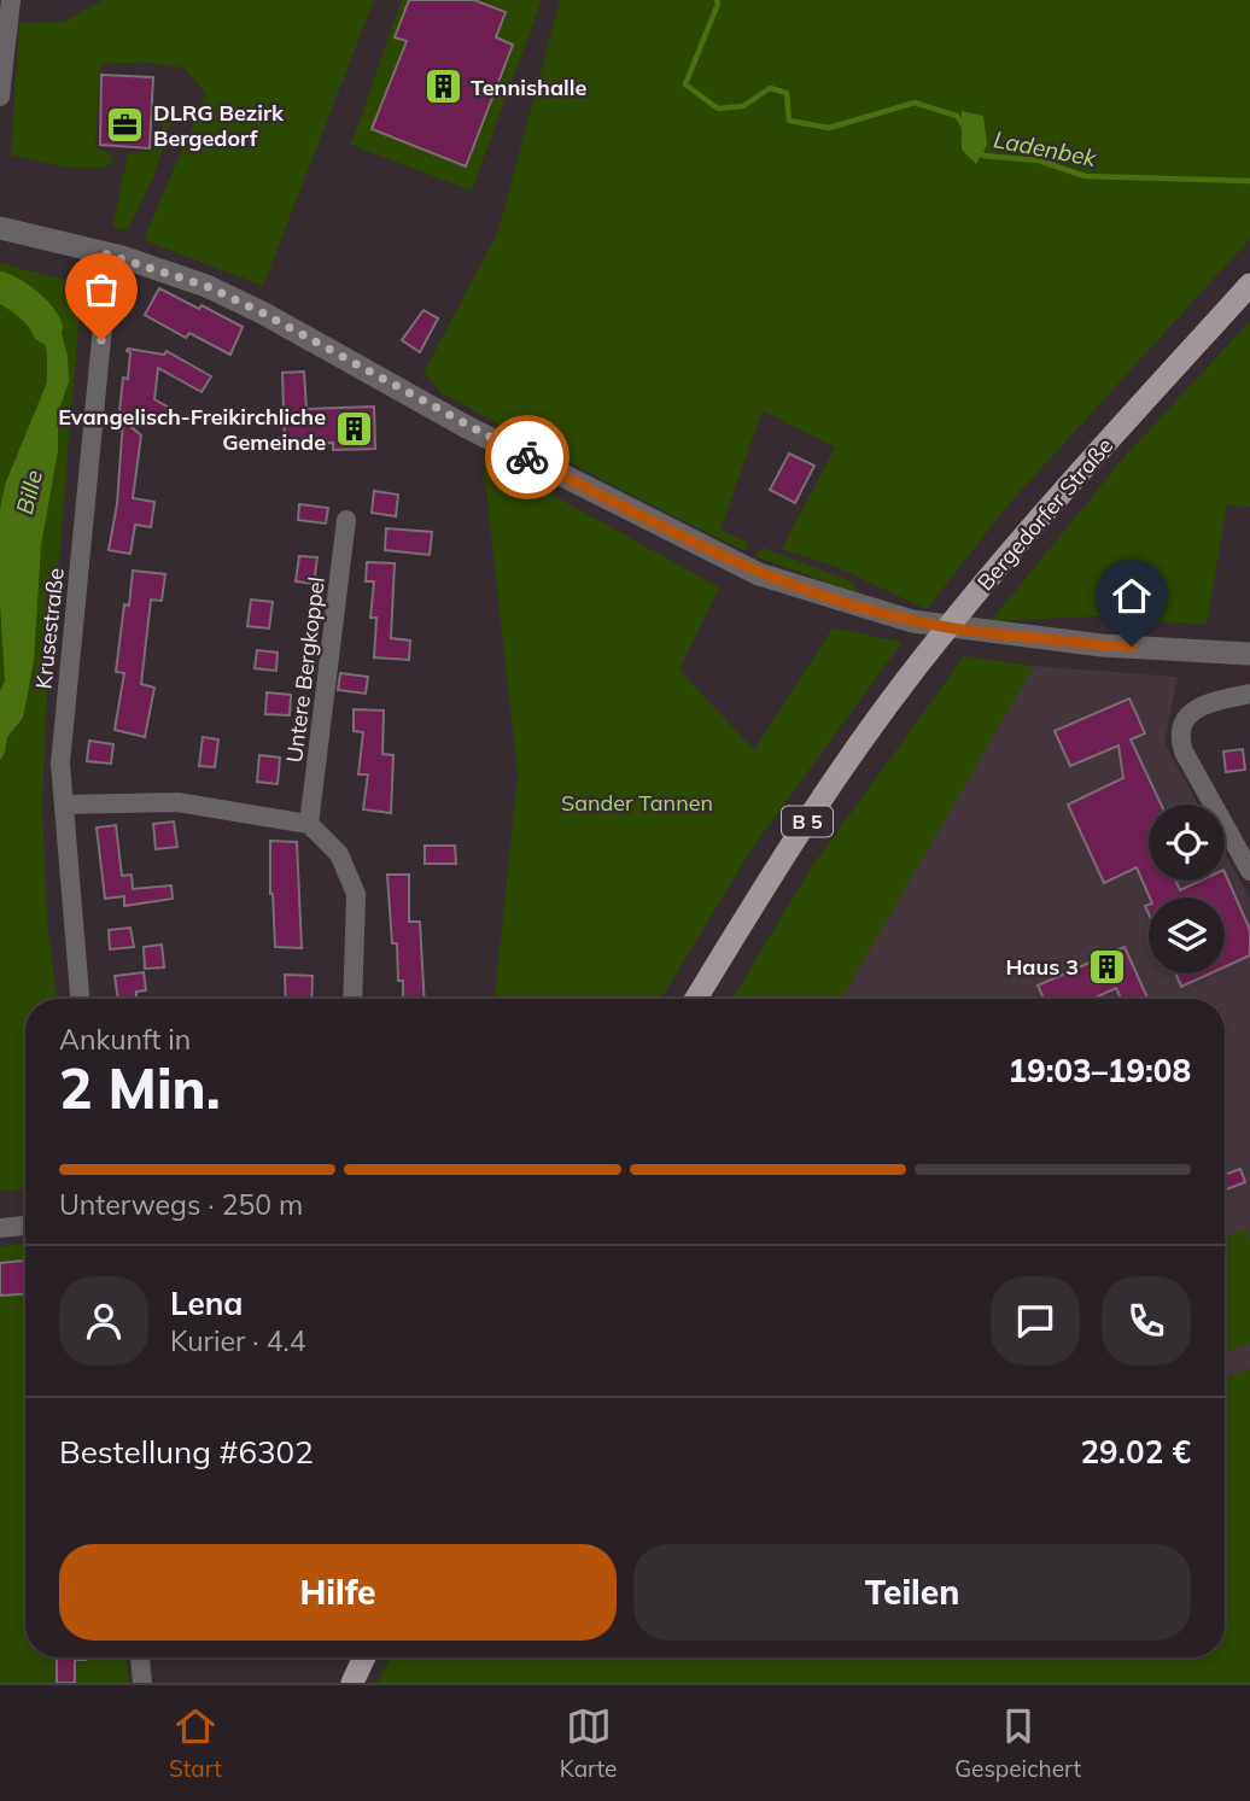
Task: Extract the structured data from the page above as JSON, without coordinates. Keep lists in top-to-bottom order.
{
  "streets": {
    "main road": ["Bergedorfer Straße", "B 5"],
    "street": ["Krusestraße", "Untere Bergkoppel"]
  },
  "water": ["Ladenbek", "Bille"],
  "parks": ["Sander Tannen"],
  "places": {
    "building": ["Tennishalle", "Evangelisch-Freikirchliche Gemeinde", "Haus 3"],
    "office": ["DLRG Bezirk Bergedorf"]
  },
  "page": {
    "heading": ["2 Min.", "Ankunft in", "19:03–19:08"],
    "panel": [
      "Lena",
      "Kurier · 4.4",
      "Bestellung #6302",
      "29.02 €"
    ],
    "bar": "Unterwegs · 250 m",
    "buttons": ["Hilfe", "Teilen"],
    "tabs": ["Start", "Karte", "Gespeichert"]
  }
}
